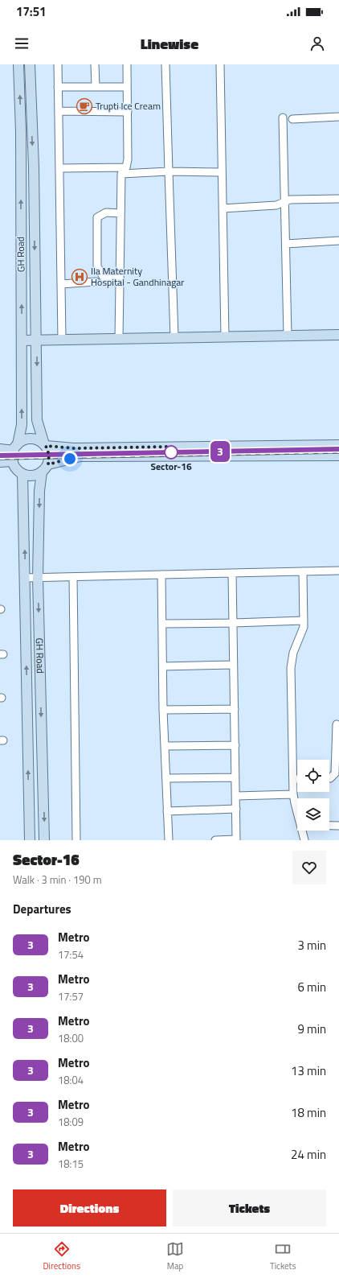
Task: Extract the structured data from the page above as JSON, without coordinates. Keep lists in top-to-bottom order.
{
  "streets": {
    "main road": ["GH Road"]
  },
  "places": {
    "cafe": ["Trupti Ice Cream"],
    "hospital": ["Ila Maternity Hospital - Gandhinagar"],
    "other": ["Sector-16"]
  },
  "lines": ["metro line 3"],
  "page": {
    "status": "17:51",
    "header": "Linewise",
    "on_map": "3",
    "heading": [
      ["Sector-16", "Walk · 3 min · 190 m"],
      "Departures"
    ],
    "list": [
      {
        "mark": "3",
        "name": "Metro",
        "note": "17:54",
        "value": "3 min"
      },
      {
        "mark": "3",
        "name": "Metro",
        "note": "17:57",
        "value": "6 min"
      },
      {
        "mark": "3",
        "name": "Metro",
        "note": "18:00",
        "value": "9 min"
      },
      {
        "mark": "3",
        "name": "Metro",
        "note": "18:04",
        "value": "13 min"
      },
      {
        "mark": "3",
        "name": "Metro",
        "note": "18:09",
        "value": "18 min"
      },
      {
        "mark": "3",
        "name": "Metro",
        "note": "18:15",
        "value": "24 min"
      }
    ],
    "buttons": ["Directions", "Tickets"],
    "tabs": ["Directions", "Map", "Tickets"]
  }
}
